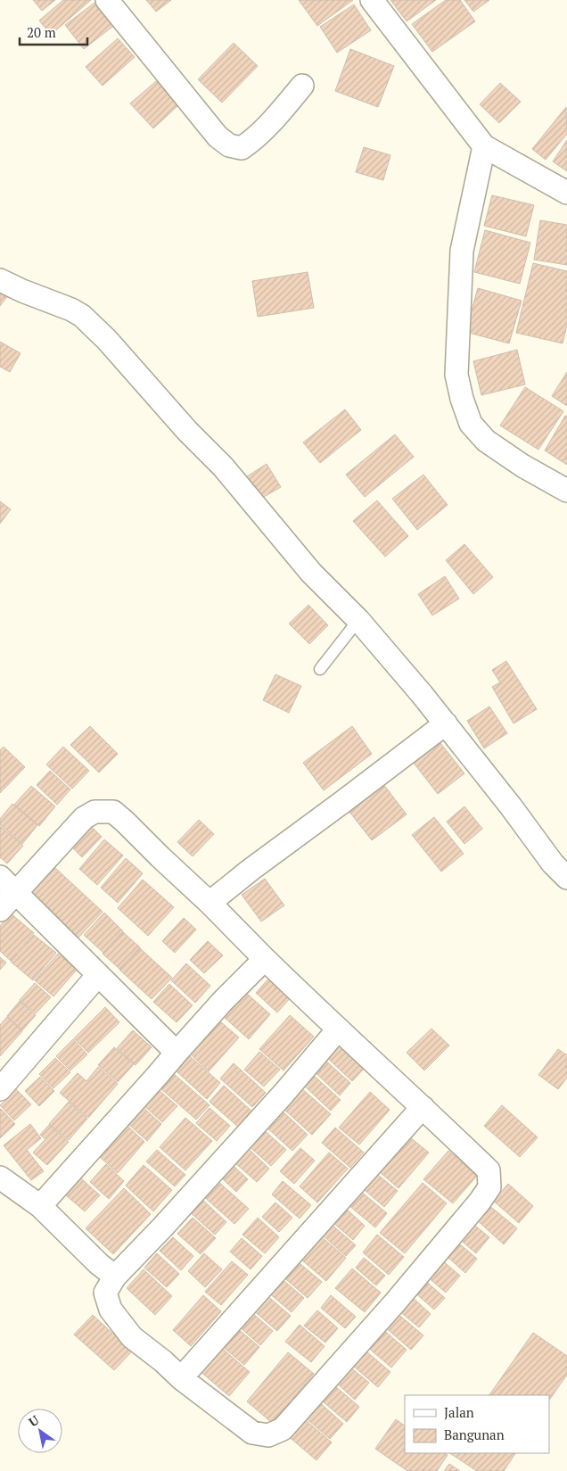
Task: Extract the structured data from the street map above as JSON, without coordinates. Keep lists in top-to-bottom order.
{
  "legend": ["Jalan", "Bangunan"],
  "scale_bar": "20 m",
  "north": "top left"
}
